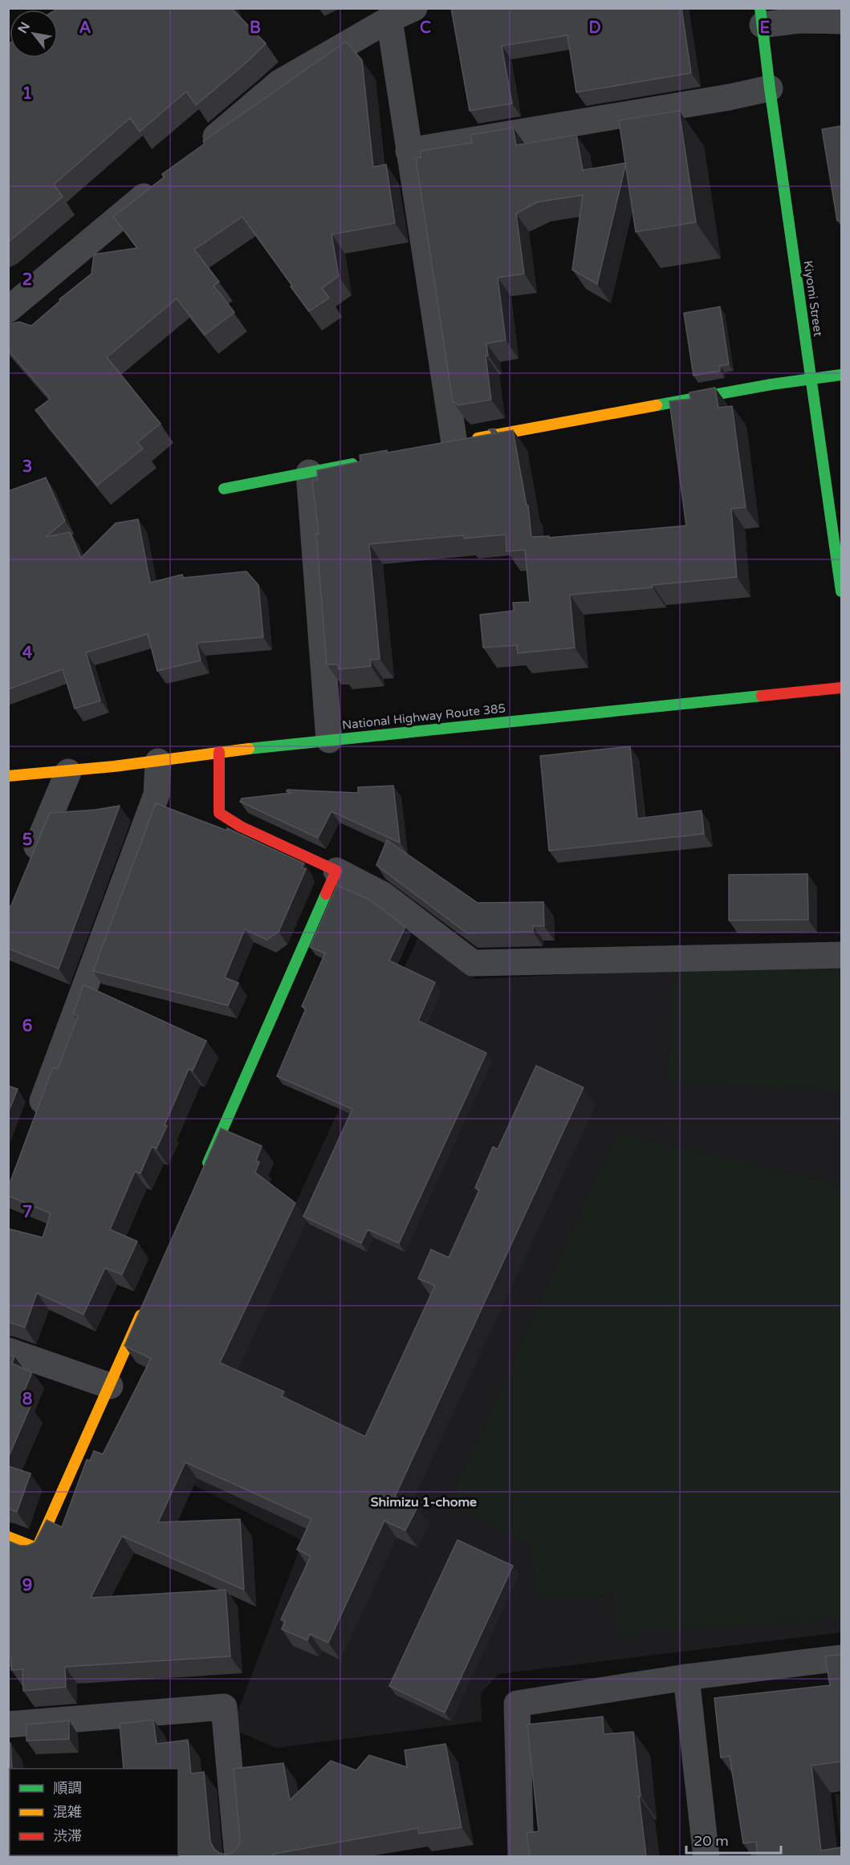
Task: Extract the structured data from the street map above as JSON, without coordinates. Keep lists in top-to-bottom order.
{
  "streets": {
    "main road": ["Kiyomi Street", "National Highway Route 385"]
  },
  "districts": ["Shimizu 1-chome"],
  "legend": ["順調", "混雑", "渋滞"],
  "scale_bar": "20 m",
  "north": "top left",
  "grid": {
    "columns": [
      "A",
      "B",
      "C",
      "D",
      "E"
    ],
    "rows": [
      "1",
      "2",
      "3",
      "4",
      "5",
      "6",
      "7",
      "8",
      "9"
    ]
  }
}
